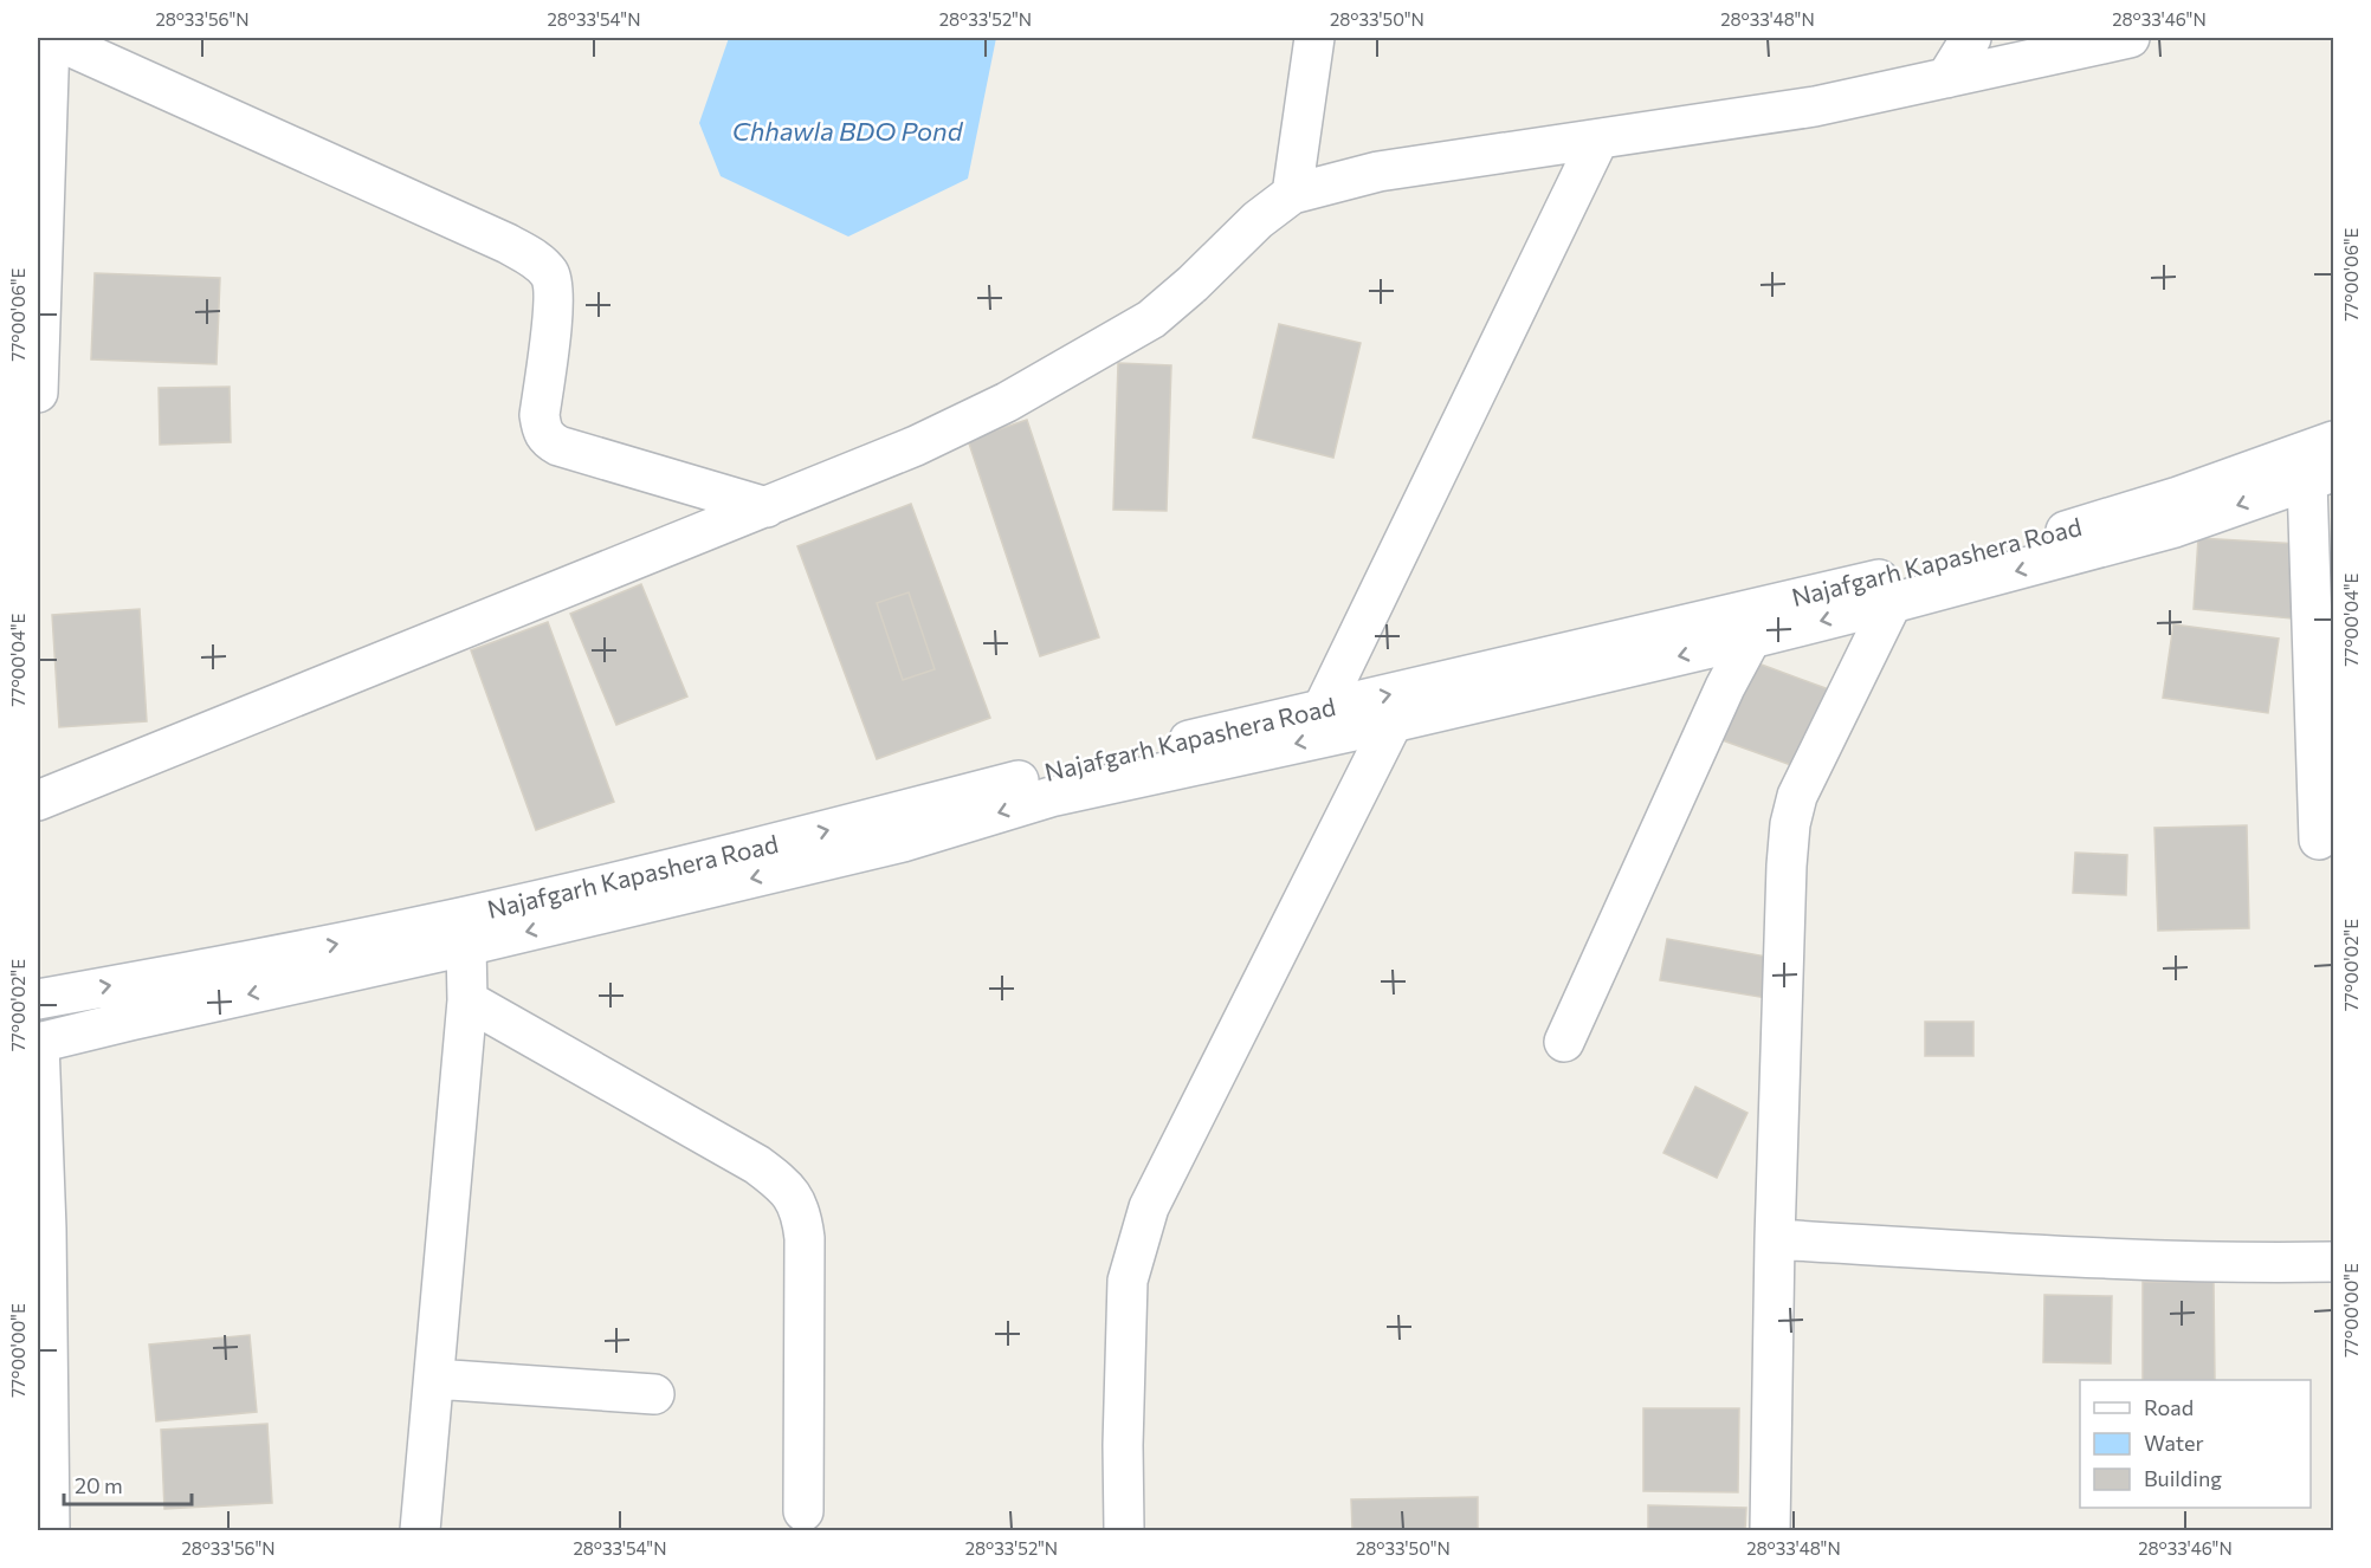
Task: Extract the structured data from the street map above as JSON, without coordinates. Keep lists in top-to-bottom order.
{
  "streets": {
    "street": ["Najafgarh Kapashera Road"]
  },
  "water": ["Chhawla BDO Pond"],
  "legend": ["Road", "Water", "Building"],
  "scale_bar": "20 m",
  "coordinates": [
    "28°33'56\"N",
    "28°33'54\"N",
    "28°33'52\"N",
    "28°33'50\"N",
    "28°33'48\"N",
    "28°33'46\"N",
    "77°00'06\"E",
    "77°00'04\"E",
    "77°00'02\"E",
    "77°00'00\"E"
  ]
}
